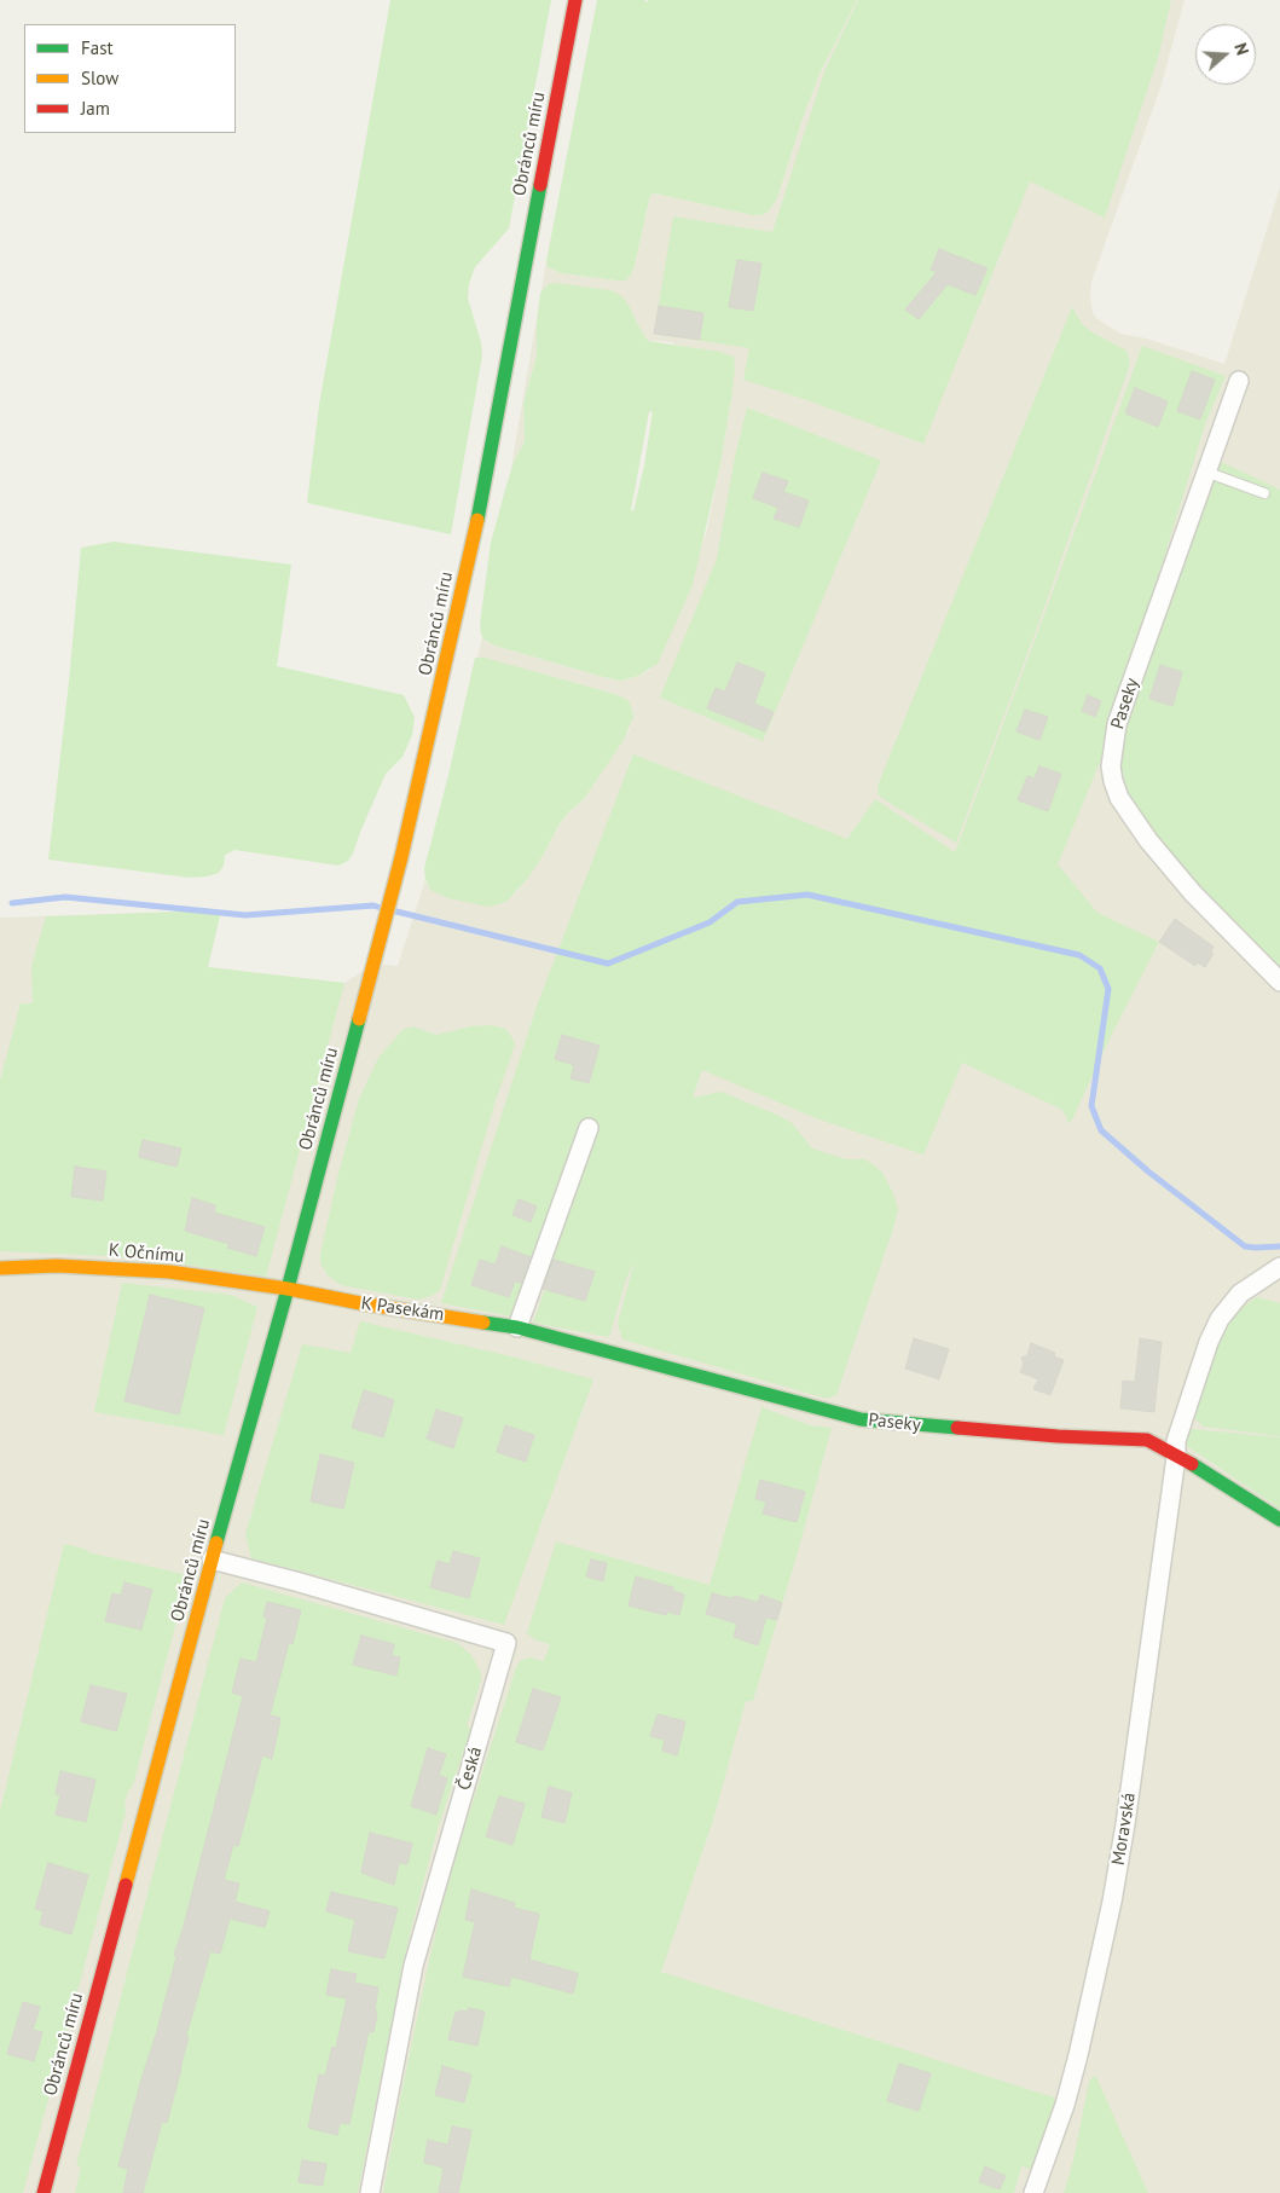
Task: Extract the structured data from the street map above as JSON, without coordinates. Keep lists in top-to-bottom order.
{
  "streets": {
    "main road": [
      "Obránců míru",
      "Paseky",
      "K Očnímu",
      "K Pasekám"
    ],
    "street": ["Česká", "Moravská"]
  },
  "crossings": [
    ["Obránců míru", "K Očnímu"],
    ["Obránců míru", "K Pasekám"],
    ["Obránců míru", "Česká"],
    ["Paseky", "K Pasekám"],
    ["Paseky", "Moravská"],
    ["K Očnímu", "K Pasekám"]
  ],
  "legend": ["Fast", "Slow", "Jam"],
  "north": "right"
}
